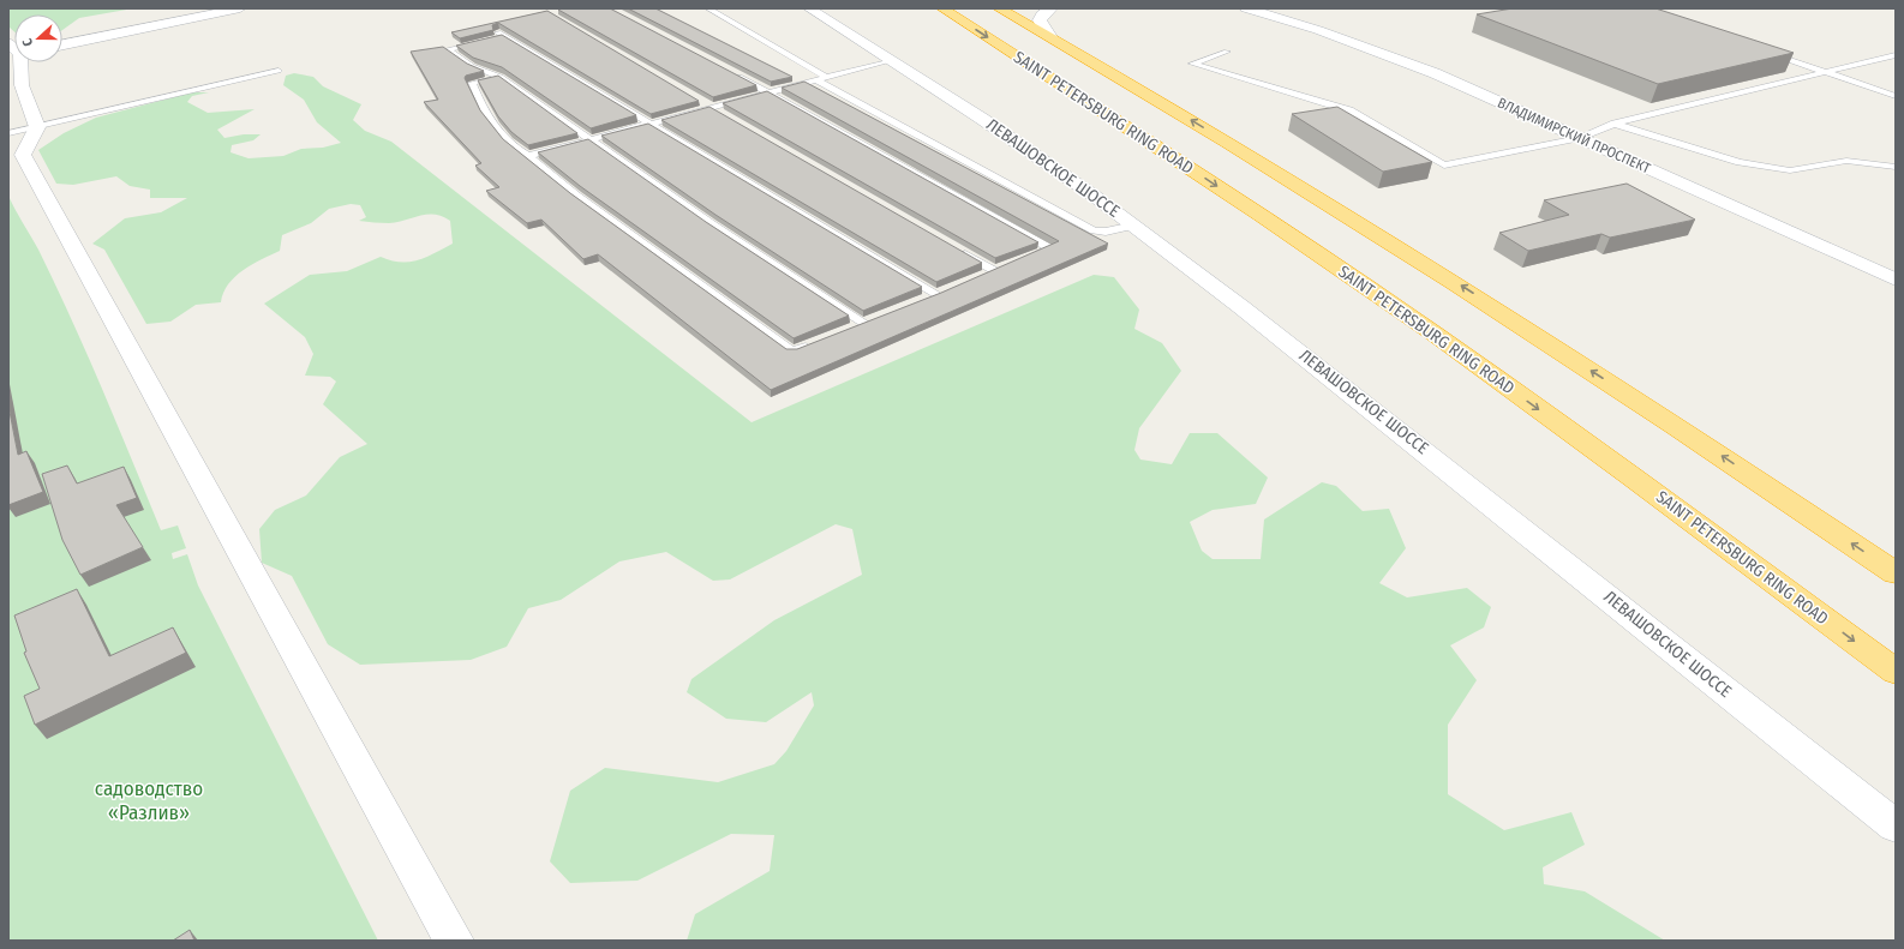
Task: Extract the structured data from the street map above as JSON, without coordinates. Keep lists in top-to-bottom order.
{
  "streets": {
    "highway": ["SAINT PETERSBURG RING ROAD"],
    "main road": ["ВЛАДИМИРСКИЙ ПРОСПЕКТ", "ЛЕВАШОВСКОЕ ШОССЕ"]
  },
  "parks": ["садоводство «Разлив»"],
  "north": "left"
}
